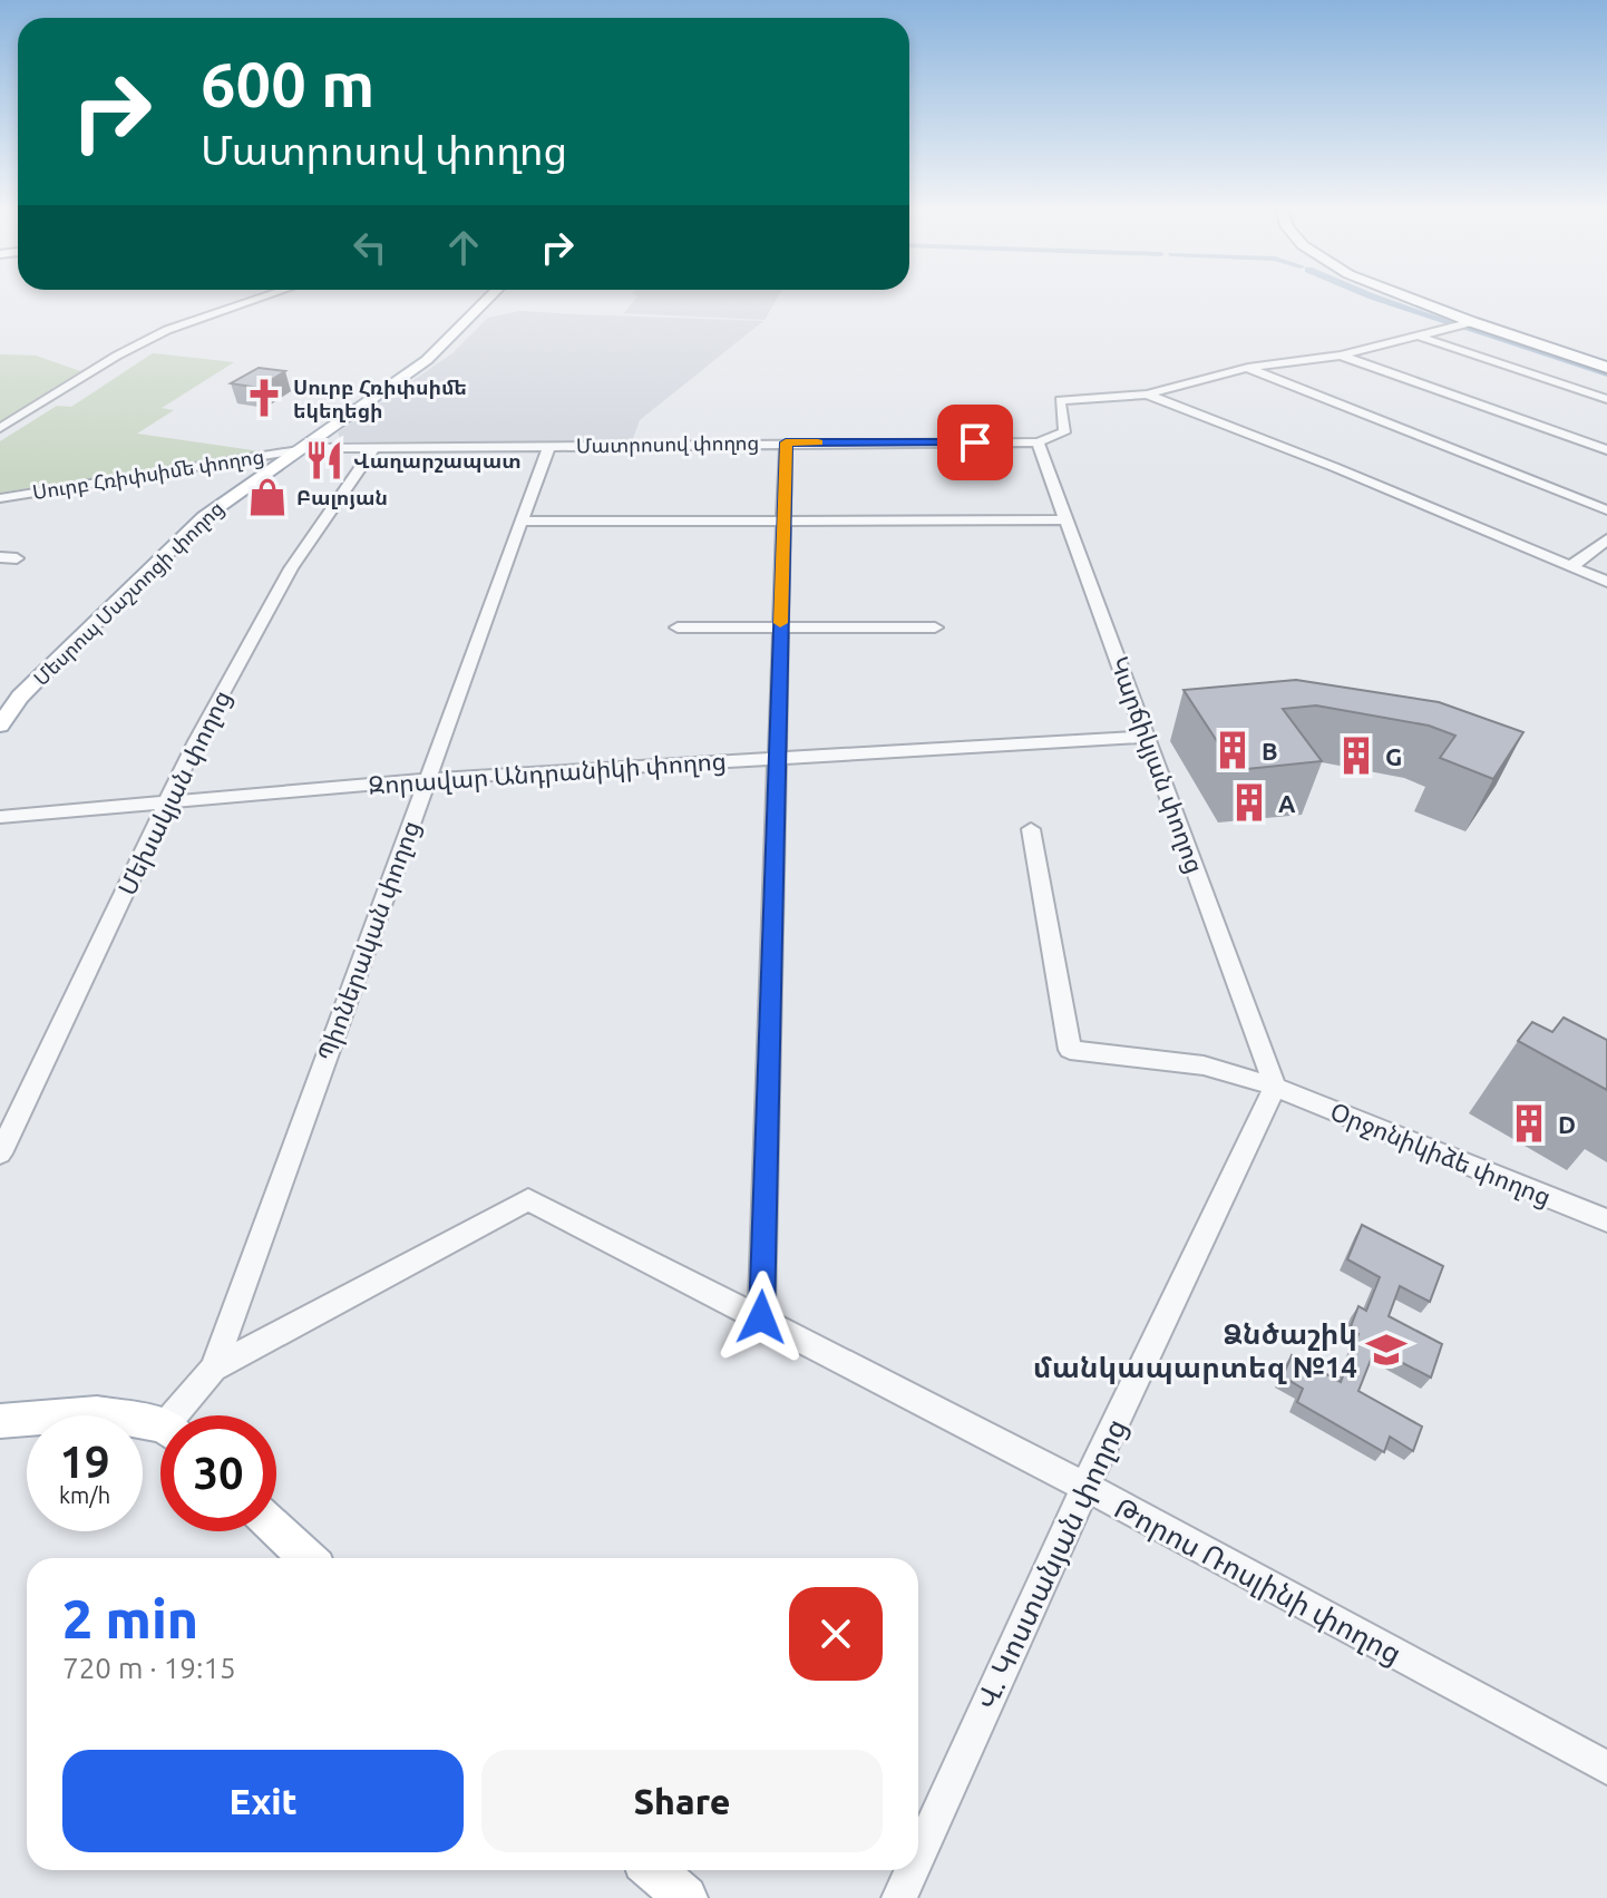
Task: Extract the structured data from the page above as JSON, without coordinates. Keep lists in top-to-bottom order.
{
  "streets": {
    "main road": ["Մեսրոպ Մաշտոցի փողոց"],
    "street": [
      "Մատրոսով փողոց",
      "Սուրբ Հռիփսիմե փողոց",
      "Կարճիկյան փողոց",
      "Զորավար Անդրանիկի փողոց",
      "Մեխակյան փողոց",
      "Պիոներական փողոց",
      "Օրջոնիկիձե փողոց",
      "Վ. Կոստանյան փողոց",
      "Թորոս Ռոսլինի փողոց"
    ]
  },
  "crossings": [
    ["Մատրոսով փողոց", "Սուրբ Հռիփսիմե փողոց"],
    ["Մատրոսով փողոց", "Մեսրոպ Մաշտոցի փողոց"],
    ["Մատրոսով փողոց", "Կարճիկյան փողոց"],
    ["Մատրոսով փողոց", "Մեխակյան փողոց"],
    ["Մատրոսով փողոց", "Պիոներական փողոց"],
    ["Սուրբ Հռիփսիմե փողոց", "Մեսրոպ Մաշտոցի փողոց"],
    ["Կարճիկյան փողոց", "Զորավար Անդրանիկի փողոց"],
    ["Կարճիկյան փողոց", "Օրջոնիկիձե փողոց"],
    ["Կարճիկյան փողոց", "Վ. Կոստանյան փողոց"],
    ["Զորավար Անդրանիկի փողոց", "Մեխակյան փողոց"],
    ["Զորավար Անդրանիկի փողոց", "Պիոներական փողոց"],
    ["Պիոներական փողոց", "Թորոս Ռոսլինի փողոց"],
    ["Օրջոնիկիձե փողոց", "Վ. Կոստանյան փողոց"],
    ["Վ. Կոստանյան փողոց", "Թորոս Ռոսլինի փողոց"]
  ],
  "places": {
    "church": ["Սուրբ Հռիփսիմե եկեղեցի"],
    "restaurant": ["Վաղարշապատ"],
    "shop": ["Բալոյան"],
    "building": [
      "B",
      "G",
      "A",
      "D"
    ],
    "school or university": ["Ձնծաշիկ մանկապարտեզ №14"]
  },
  "page": {
    "turn": ["600 m", "Մատրոսով փողոց"],
    "speed": "19 km/h",
    "limit": "30",
    "heading": ["2 min", "720 m · 19:15"],
    "buttons": ["Exit", "Share"]
  }
}
